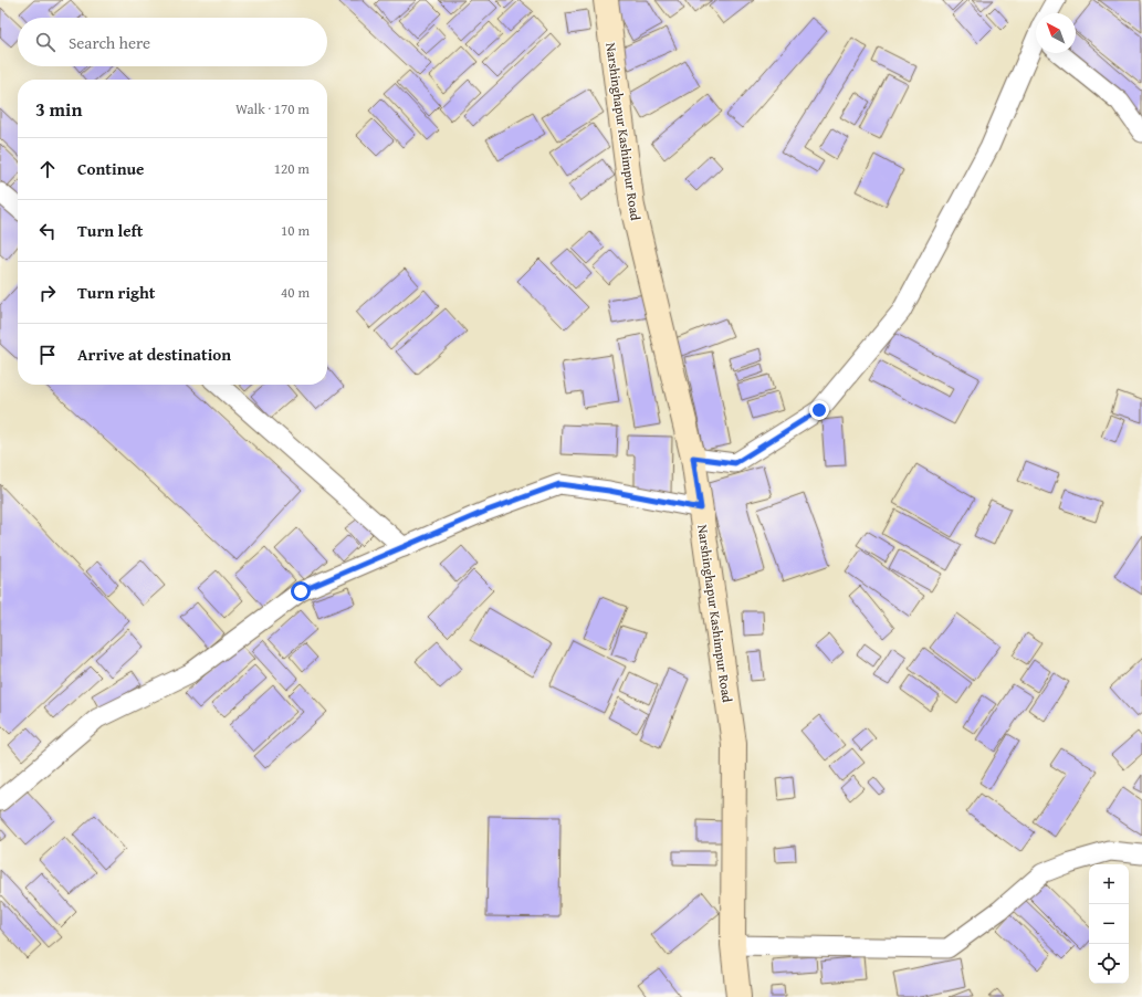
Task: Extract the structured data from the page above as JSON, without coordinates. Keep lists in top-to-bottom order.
{
  "streets": {
    "street": ["Narshinghapur Kashimpur Road"]
  },
  "north": "top left",
  "page": {
    "search": "Search here",
    "heading": ["3 min", "Walk · 170 m"],
    "list": [
      ["Continue", "120 m"],
      ["Turn left", "10 m"],
      ["Turn right", "40 m"],
      "Arrive at destination"
    ],
    "map_buttons": ["+", "−"]
  }
}
